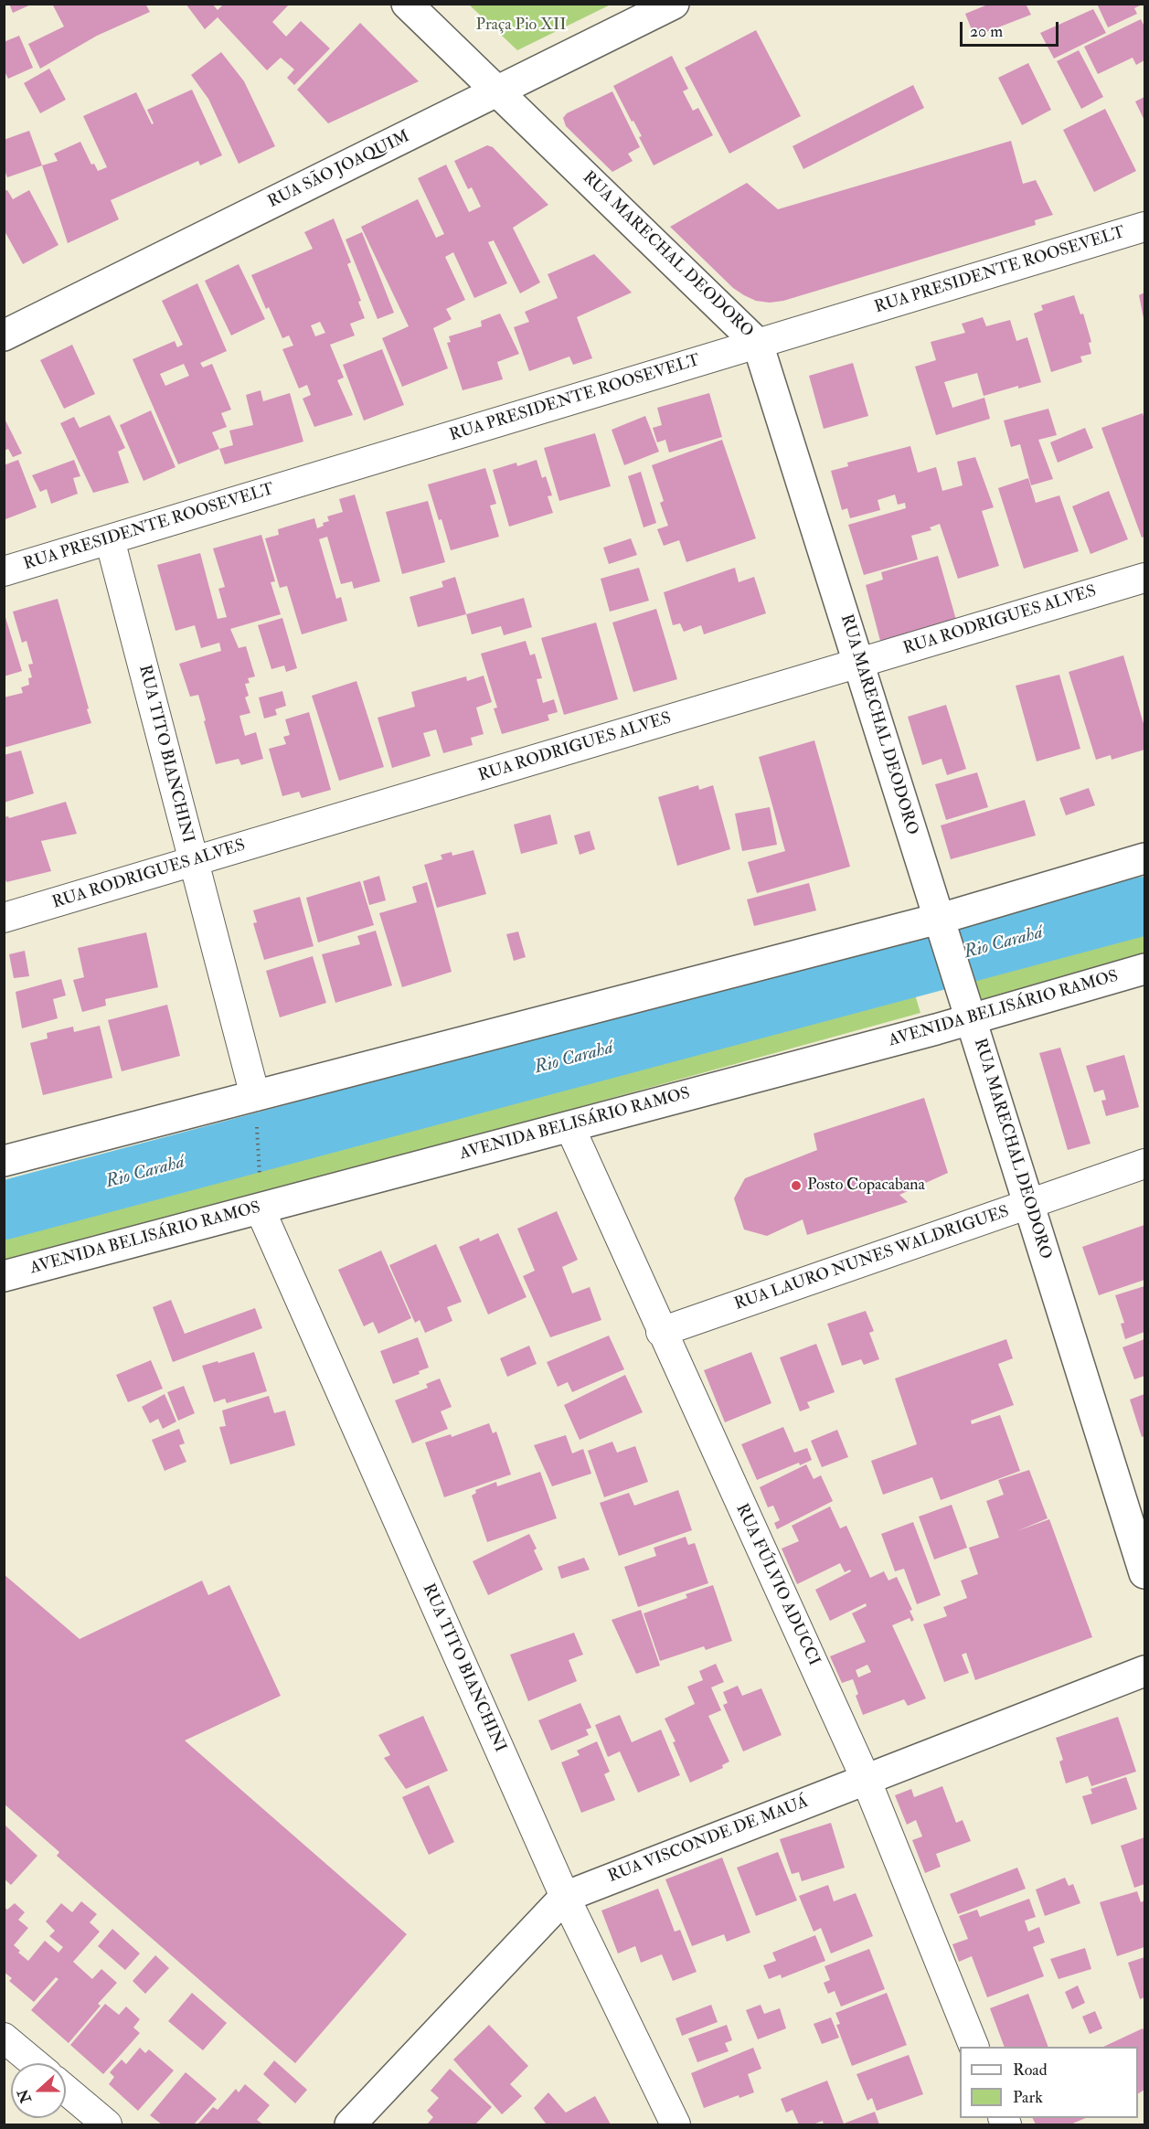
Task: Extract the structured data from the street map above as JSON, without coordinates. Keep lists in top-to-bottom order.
{
  "streets": {
    "main road": [
      "RUA SÃO JOAQUIM",
      "RUA MARECHAL DEODORO",
      "AVENIDA BELISÁRIO RAMOS",
      "RUA VISCONDE DE MAUÁ"
    ],
    "street": [
      "RUA PRESIDENTE ROOSEVELT",
      "RUA RODRIGUES ALVES",
      "RUA TITO BIANCHINI",
      "RUA LAURO NUNES WALDRIGUES",
      "RUA FÚLVIO ADUCCI"
    ]
  },
  "crossings": [
    ["RUA SÃO JOAQUIM", "RUA MARECHAL DEODORO"],
    ["RUA MARECHAL DEODORO", "RUA PRESIDENTE ROOSEVELT"],
    ["RUA MARECHAL DEODORO", "RUA RODRIGUES ALVES"],
    ["RUA MARECHAL DEODORO", "AVENIDA BELISÁRIO RAMOS"],
    ["RUA MARECHAL DEODORO", "RUA LAURO NUNES WALDRIGUES"],
    ["RUA PRESIDENTE ROOSEVELT", "RUA TITO BIANCHINI"],
    ["RUA RODRIGUES ALVES", "RUA TITO BIANCHINI"],
    ["RUA TITO BIANCHINI", "AVENIDA BELISÁRIO RAMOS"],
    ["RUA TITO BIANCHINI", "RUA VISCONDE DE MAUÁ"],
    ["AVENIDA BELISÁRIO RAMOS", "RUA FÚLVIO ADUCCI"],
    ["RUA LAURO NUNES WALDRIGUES", "RUA FÚLVIO ADUCCI"],
    ["RUA FÚLVIO ADUCCI", "RUA VISCONDE DE MAUÁ"]
  ],
  "water": ["Rio Carahá"],
  "parks": ["Praça Pio XII"],
  "places": ["Posto Copacabana"],
  "legend": ["Road", "Park"],
  "scale_bar": "20 m",
  "north": "left"
}
